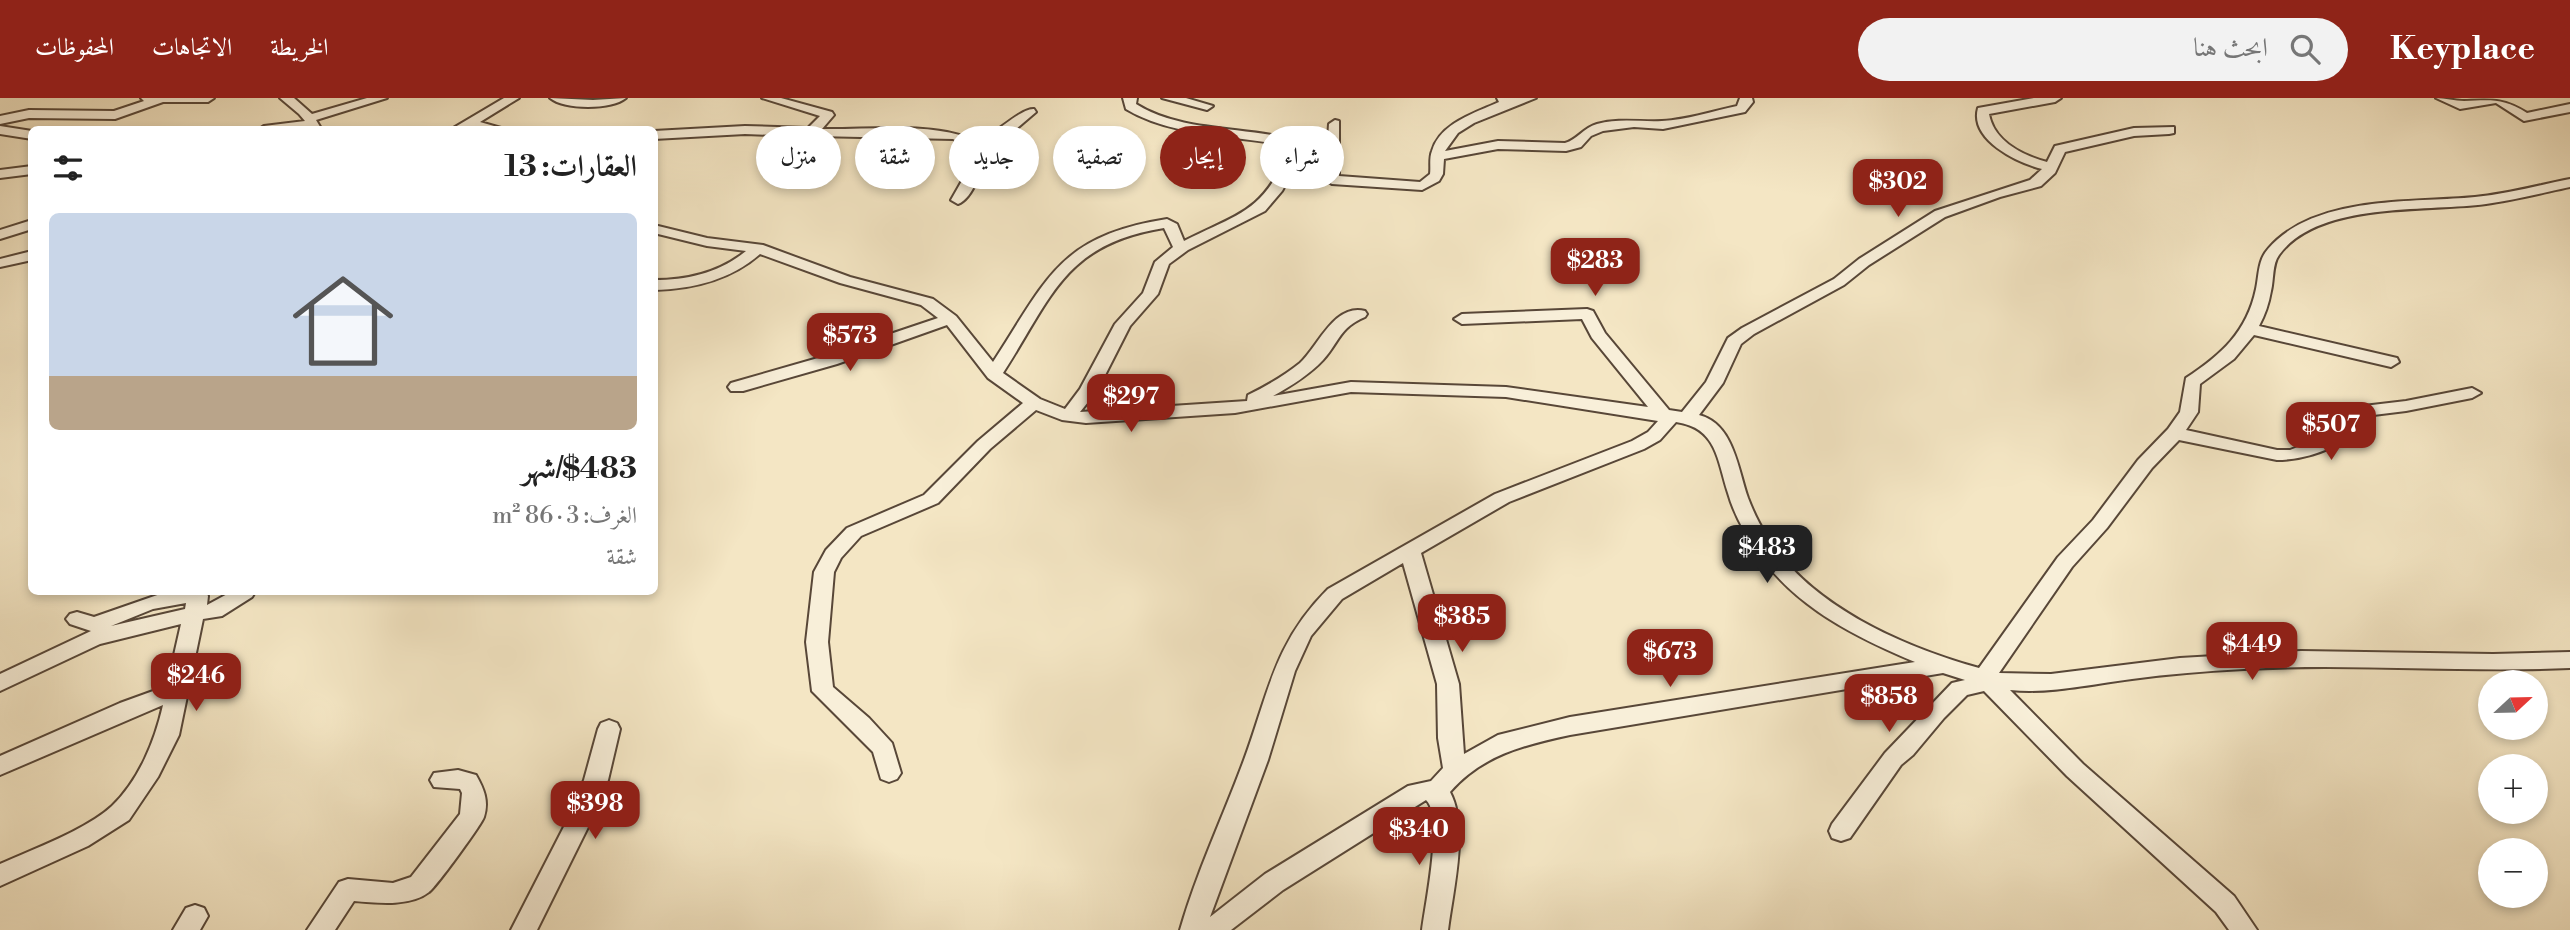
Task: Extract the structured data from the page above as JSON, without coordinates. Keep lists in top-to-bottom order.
{
  "north": "right",
  "page": {
    "header": "Keyplace",
    "search": "ابحث هنا",
    "nav": ["الخريطة", "الاتجاهات", "المحفوظات"],
    "chip": [
      "شراء",
      "إيجار",
      "تصفية",
      "جديد",
      "شقة",
      "منزل"
    ],
    "heading": "العقارات: 13",
    "price": [
      "$302",
      "$283",
      "$573",
      "$297",
      "$507",
      "$483",
      "$385",
      "$449",
      "$673",
      "$246",
      "$858",
      "$398",
      "$340"
    ],
    "list": [
      {
        "name": "$483/شهر",
        "note": "الغرف: 3 · 86 m² · شقة"
      }
    ],
    "map_buttons": ["+", "−"]
  }
}
